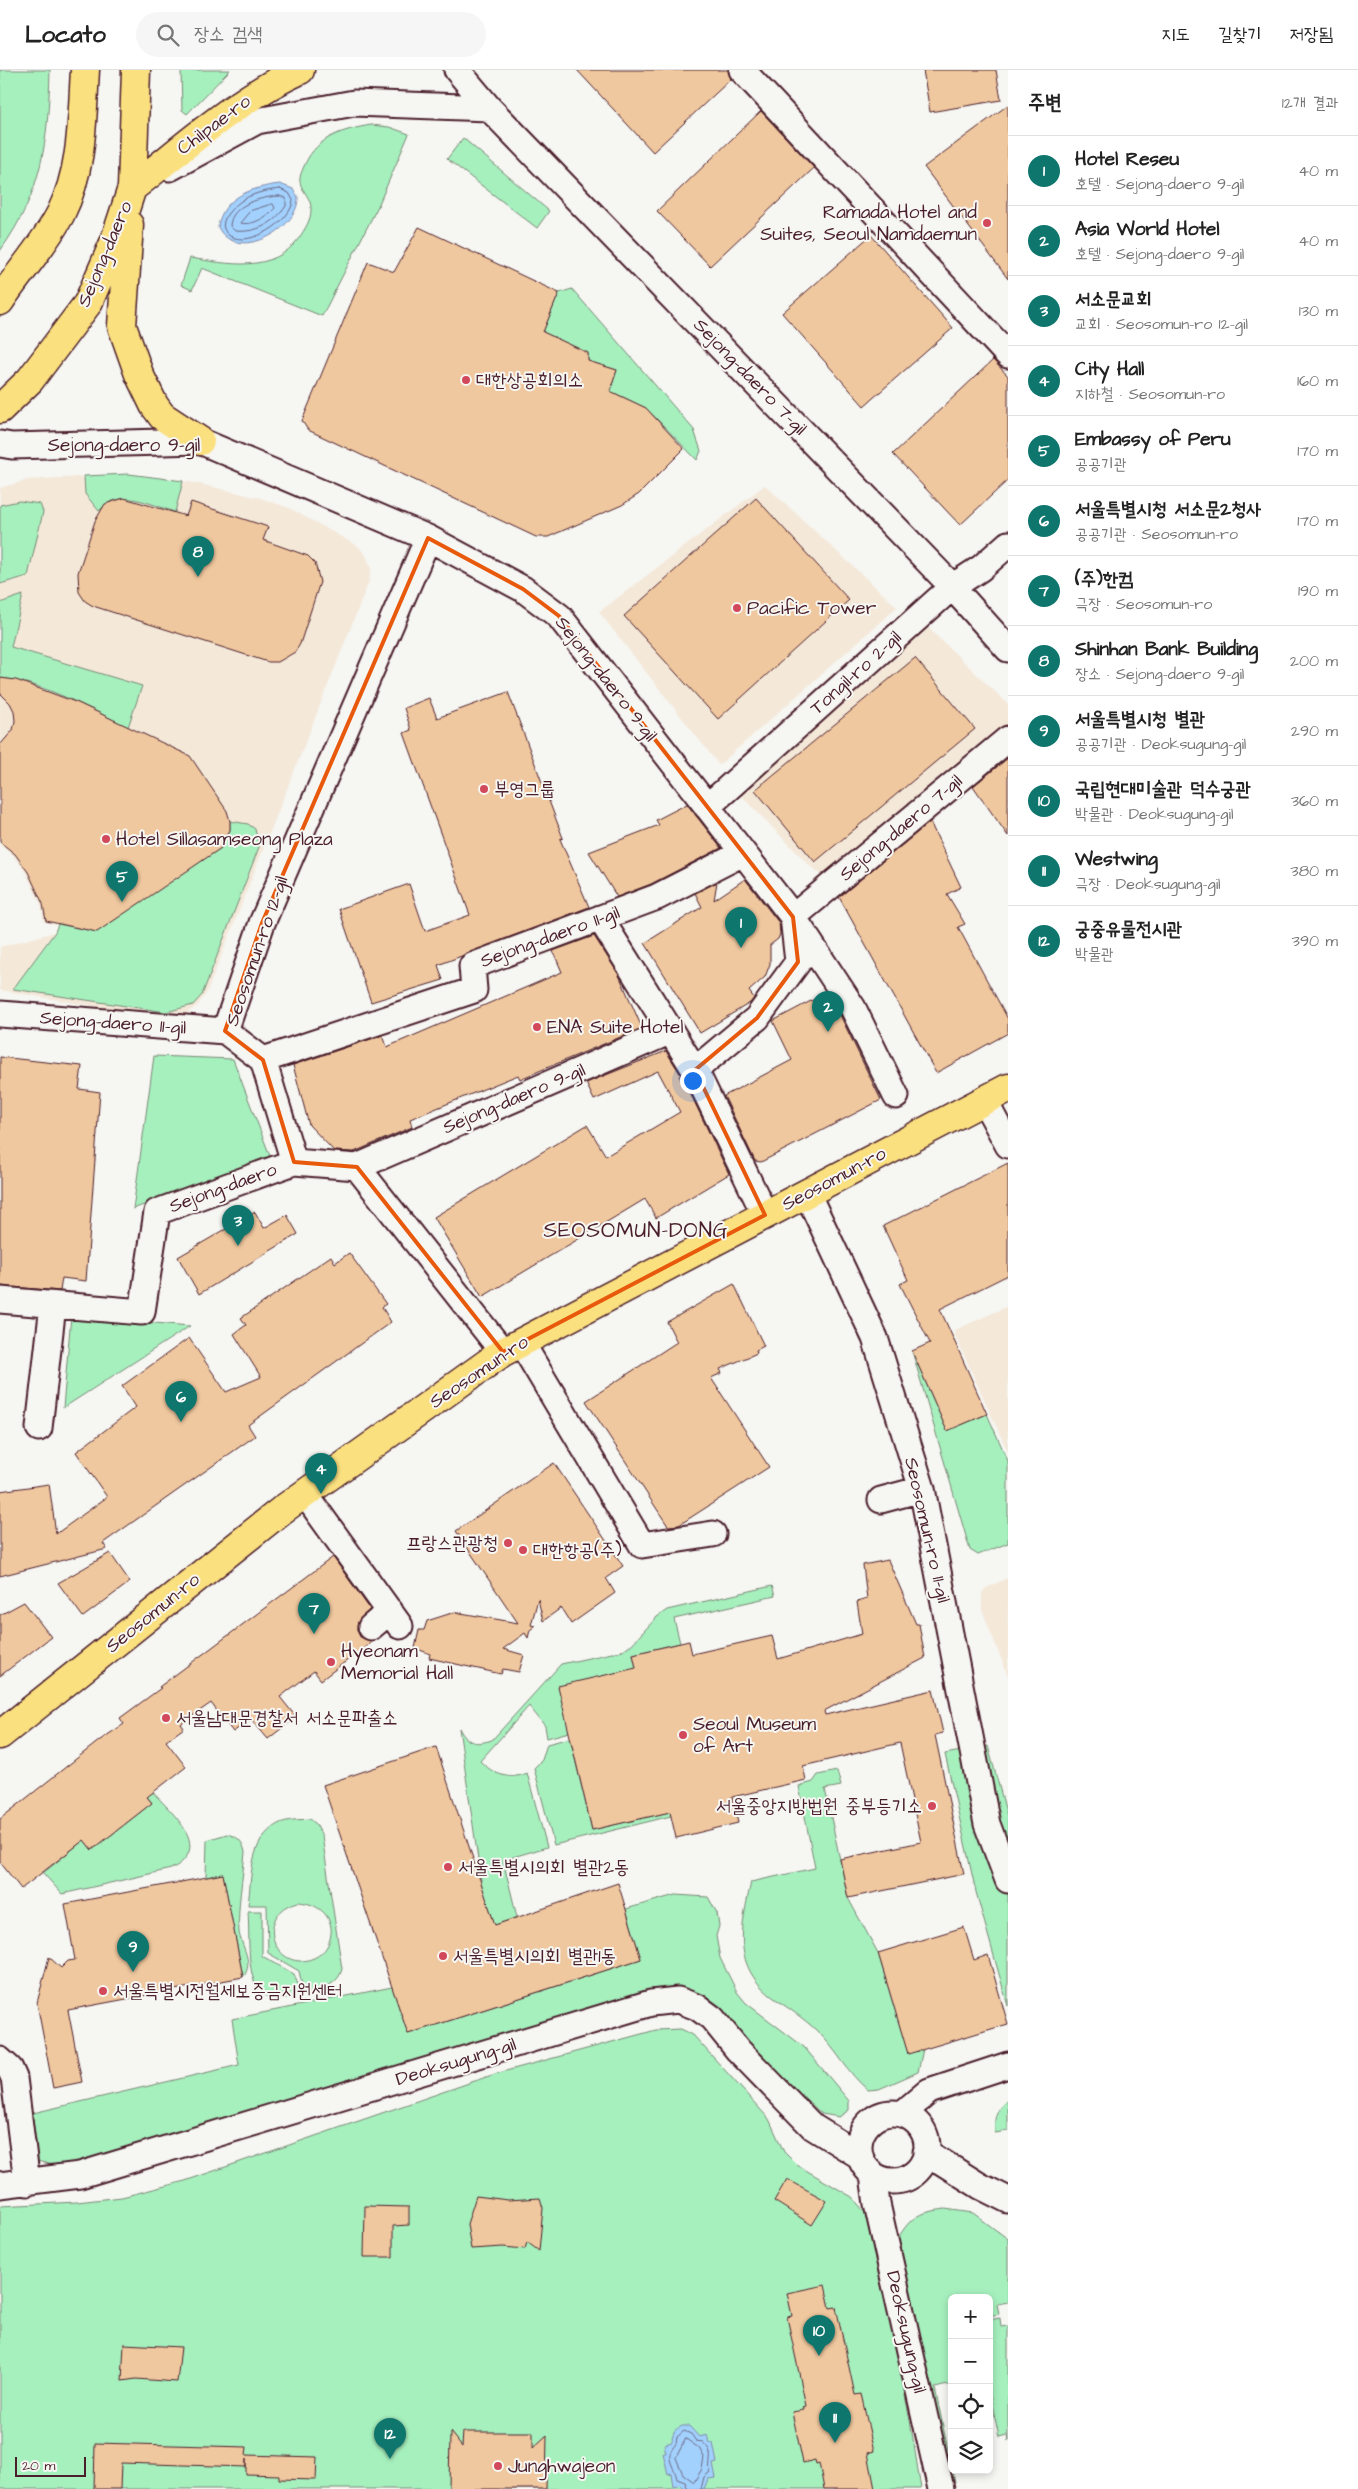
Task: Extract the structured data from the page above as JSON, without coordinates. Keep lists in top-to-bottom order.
{
  "streets": {
    "main road": ["Chilpae-ro", "Sejong-daero", "Seosomun-ro"],
    "street": [
      "Sejong-daero 7-gil",
      "Sejong-daero 9-gil",
      "Tongil-ro 2-gil",
      "Sejong-daero 11-gil",
      "Seosomun-ro 12-gil",
      "Seosomun-ro 11-gil",
      "Deoksugung-gil"
    ]
  },
  "crossings": [
    ["Chilpae-ro", "Sejong-daero"],
    ["Sejong-daero 7-gil", "Sejong-daero 9-gil"],
    ["Sejong-daero 7-gil", "Tongil-ro 2-gil"],
    ["Sejong-daero 9-gil", "Tongil-ro 2-gil"],
    ["Sejong-daero 9-gil", "Sejong-daero 11-gil"],
    ["Sejong-daero 9-gil", "Seosomun-ro 12-gil"],
    ["Sejong-daero 11-gil", "Seosomun-ro 12-gil"],
    ["Seosomun-ro", "Seosomun-ro 11-gil"]
  ],
  "districts": ["SEOSOMUN-DONG"],
  "places": [
    "Ramada Hotel and Suites, Seoul Namdaemun",
    "대한상공회의소",
    "Pacific Tower",
    "부영그룹",
    "Hotel Sillasamseong Plaza",
    "ENA Suite Hotel",
    "프랑스관광청",
    "대한항공(주)",
    "Hyeonam Memorial Hall",
    "서울남대문경찰서 서소문파출소",
    "Seoul Museum of Art",
    "서울중앙지방법원 중부등기소",
    "서울특별시의회 별관2동",
    "서울특별시의회 별관1동",
    "서울특별시전월세보증금지원센터",
    "Junghwajeon"
  ],
  "scale_bar": "20 m",
  "page": {
    "header": "Locato",
    "search": "장소 검색",
    "nav": ["지도", "길찾기", "저장됨"],
    "heading": ["주변", "12개 결과"],
    "list": [
      {
        "mark": "1",
        "name": "Hotel Reseu",
        "note": "호텔 · Sejong-daero 9-gil",
        "value": "40 m"
      },
      {
        "mark": "2",
        "name": "Asia World Hotel",
        "note": "호텔 · Sejong-daero 9-gil",
        "value": "40 m"
      },
      {
        "mark": "3",
        "name": "서소문교회",
        "note": "교회 · Seosomun-ro 12-gil",
        "value": "130 m"
      },
      {
        "mark": "4",
        "name": "City Hall",
        "note": "지하철 · Seosomun-ro",
        "value": "160 m"
      },
      {
        "mark": "5",
        "name": "Embassy of Peru",
        "note": "공공기관",
        "value": "170 m"
      },
      {
        "mark": "6",
        "name": "서울특별시청 서소문2청사",
        "note": "공공기관 · Seosomun-ro",
        "value": "170 m"
      },
      {
        "mark": "7",
        "name": "(주)한컴",
        "note": "극장 · Seosomun-ro",
        "value": "190 m"
      },
      {
        "mark": "8",
        "name": "Shinhan Bank Building",
        "note": "장소 · Sejong-daero 9-gil",
        "value": "200 m"
      },
      {
        "mark": "9",
        "name": "서울특별시청 별관",
        "note": "공공기관 · Deoksugung-gil",
        "value": "290 m"
      },
      {
        "mark": "10",
        "name": "국립현대미술관 덕수궁관",
        "note": "박물관 · Deoksugung-gil",
        "value": "360 m"
      },
      {
        "mark": "11",
        "name": "Westwing",
        "note": "극장 · Deoksugung-gil",
        "value": "380 m"
      },
      {
        "mark": "12",
        "name": "궁중유물전시관",
        "note": "박물관",
        "value": "390 m"
      }
    ],
    "pins": [
      "8",
      "5",
      "1",
      "2",
      "3",
      "6",
      "4",
      "7",
      "9",
      "10",
      "11",
      "12"
    ],
    "map_buttons": ["+", "−"],
    "scale": "20 m"
  }
}
